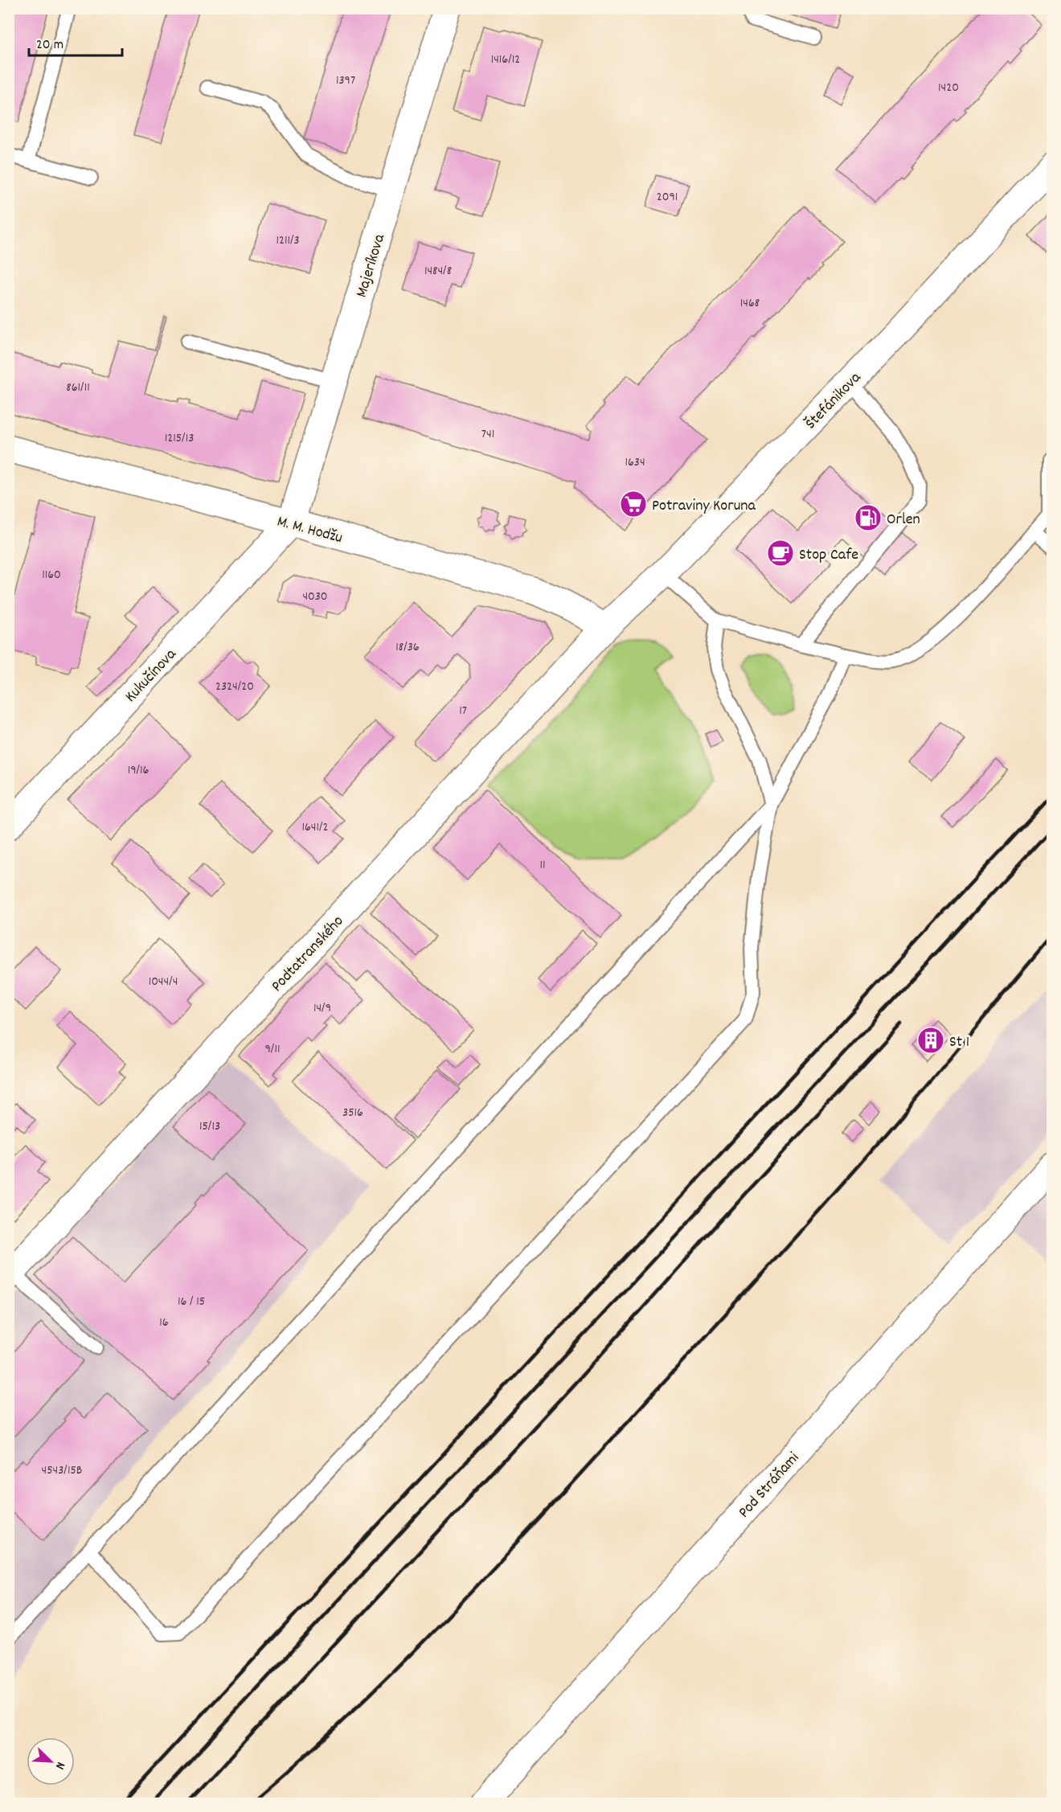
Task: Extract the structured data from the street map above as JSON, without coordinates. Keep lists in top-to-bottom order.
{
  "streets": {
    "street": [
      "Majeríkova",
      "Štefánikova",
      "M. M. Hodžu",
      "Kukučínova",
      "Podtatranského",
      "Pod Stráňami"
    ]
  },
  "crossings": [
    ["Majeríkova", "M. M. Hodžu"],
    ["Majeríkova", "Kukučínova"],
    ["Štefánikova", "M. M. Hodžu"],
    ["Štefánikova", "Podtatranského"],
    ["M. M. Hodžu", "Kukučínova"],
    ["M. M. Hodžu", "Podtatranského"]
  ],
  "places": {
    "supermarket": ["Potraviny Koruna"],
    "fuel station": ["Orlen"],
    "cafe": ["Stop Cafe"],
    "building": ["St 1"]
  },
  "house_numbers": [
    "1416/12",
    "1397",
    "1420",
    "2091",
    "1211/3",
    "1484/8",
    "1468",
    "861/11",
    "741",
    "1215/13",
    "1634",
    "1160",
    "4030",
    "18/36",
    "2324/20",
    "17",
    "19/16",
    "1641/2",
    "11",
    "1044/4",
    "14/9",
    "9/11",
    "3516",
    "15/13",
    "16 / 15",
    "16",
    "4543/15B"
  ],
  "scale_bar": "20 m",
  "north": "bottom right"
}
